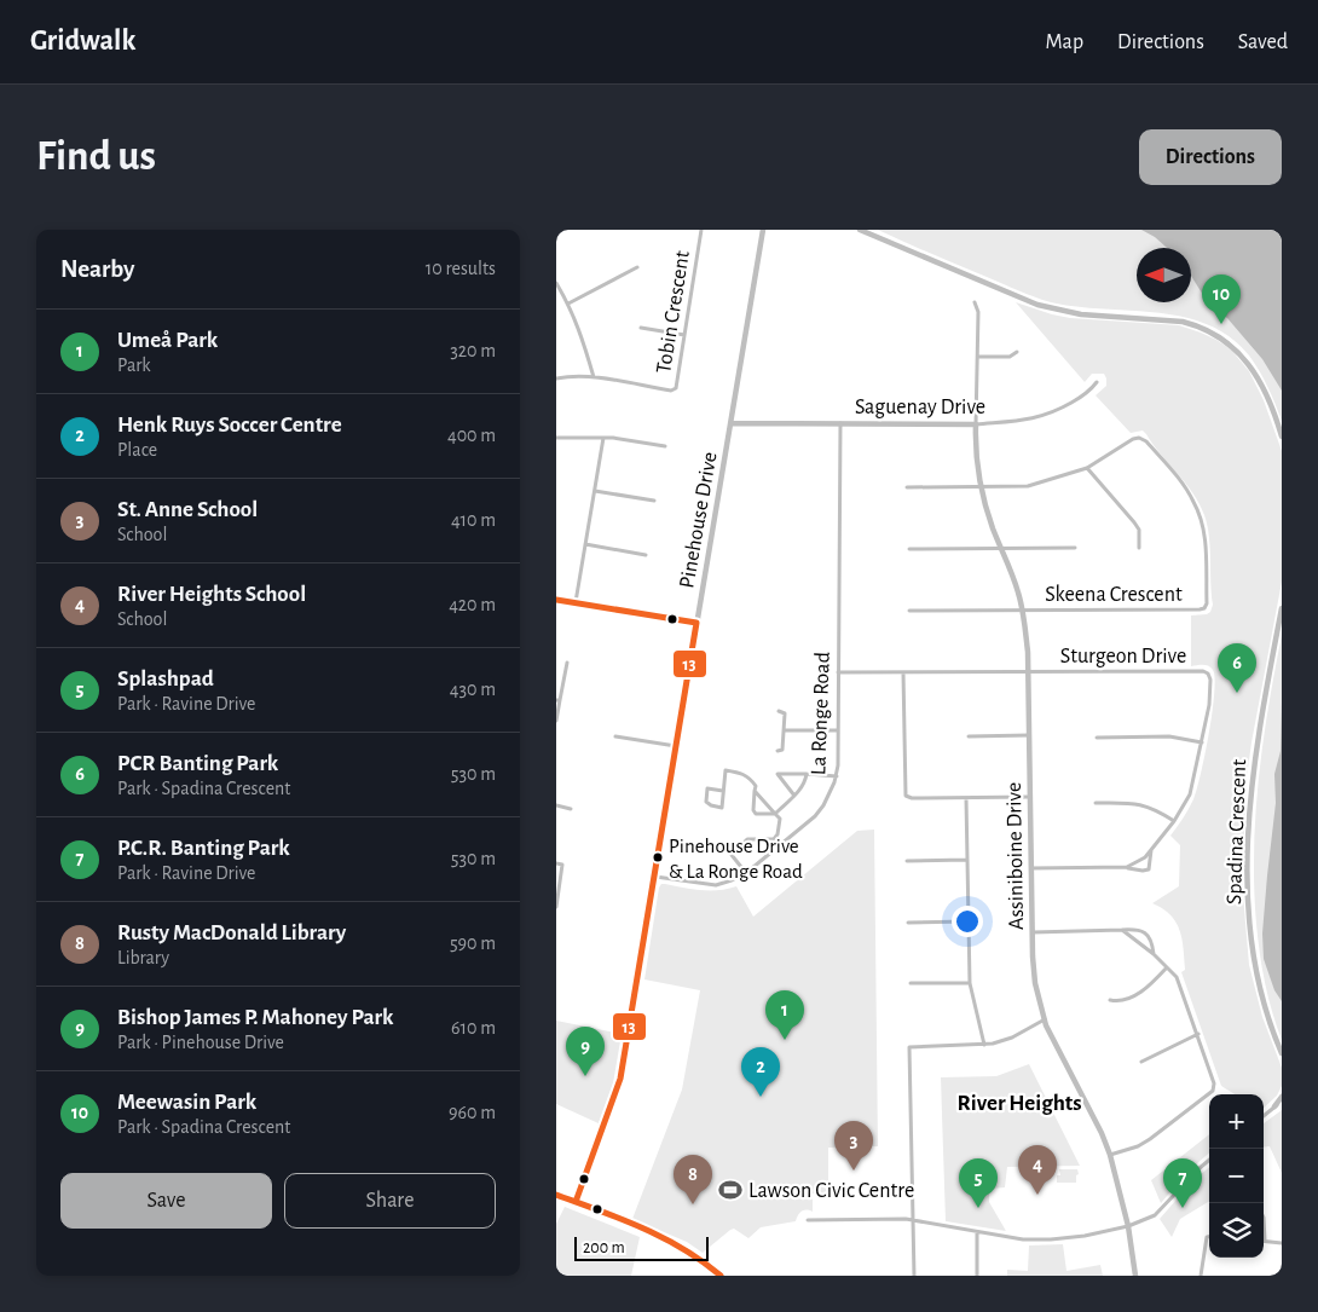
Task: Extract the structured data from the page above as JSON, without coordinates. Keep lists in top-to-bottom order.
{
  "streets": {
    "street": [
      "Tobin Crescent",
      "Saguenay Drive",
      "Pinehouse Drive",
      "Skeena Crescent",
      "Sturgeon Drive",
      "La Ronge Road",
      "Spadina Crescent",
      "Assiniboine Drive"
    ]
  },
  "crossings": [
    ["Saguenay Drive", "Pinehouse Drive"],
    ["Saguenay Drive", "La Ronge Road"],
    ["Saguenay Drive", "Assiniboine Drive"],
    ["Pinehouse Drive", "La Ronge Road"],
    ["Skeena Crescent", "Assiniboine Drive"],
    ["Sturgeon Drive", "Assiniboine Drive"]
  ],
  "districts": ["River Heights"],
  "places": {
    "other": ["Pinehouse Drive & La Ronge Road"],
    "sports": ["Lawson Civic Centre"]
  },
  "lines": ["transit line 13"],
  "scale_bar": "200 m",
  "north": "left",
  "page": {
    "header": "Gridwalk",
    "nav": ["Map", "Directions", "Saved"],
    "buttons": [
      "Directions",
      ["Save", "Share"]
    ],
    "title": "Find us",
    "heading": ["Nearby", "10 results"],
    "pins": [
      "10",
      "6",
      "1",
      "9",
      "2",
      "3",
      "4",
      "8",
      "5",
      "7"
    ],
    "list": [
      {
        "mark": "1",
        "name": "Umeå Park",
        "note": "Park",
        "value": "320 m"
      },
      {
        "mark": "2",
        "name": "Henk Ruys Soccer Centre",
        "note": "Place",
        "value": "400 m"
      },
      {
        "mark": "3",
        "name": "St. Anne School",
        "note": "School",
        "value": "410 m"
      },
      {
        "mark": "4",
        "name": "River Heights School",
        "note": "School",
        "value": "420 m"
      },
      {
        "mark": "5",
        "name": "Splashpad",
        "note": "Park · Ravine Drive",
        "value": "430 m"
      },
      {
        "mark": "6",
        "name": "PCR Banting Park",
        "note": "Park · Spadina Crescent",
        "value": "530 m"
      },
      {
        "mark": "7",
        "name": "P.C.R. Banting Park",
        "note": "Park · Ravine Drive",
        "value": "530 m"
      },
      {
        "mark": "8",
        "name": "Rusty MacDonald Library",
        "note": "Library",
        "value": "590 m"
      },
      {
        "mark": "9",
        "name": "Bishop James P. Mahoney Park",
        "note": "Park · Pinehouse Drive",
        "value": "610 m"
      },
      {
        "mark": "10",
        "name": "Meewasin Park",
        "note": "Park · Spadina Crescent",
        "value": "960 m"
      }
    ],
    "map_buttons": ["+", "−"],
    "scale": "200 m"
  }
}
